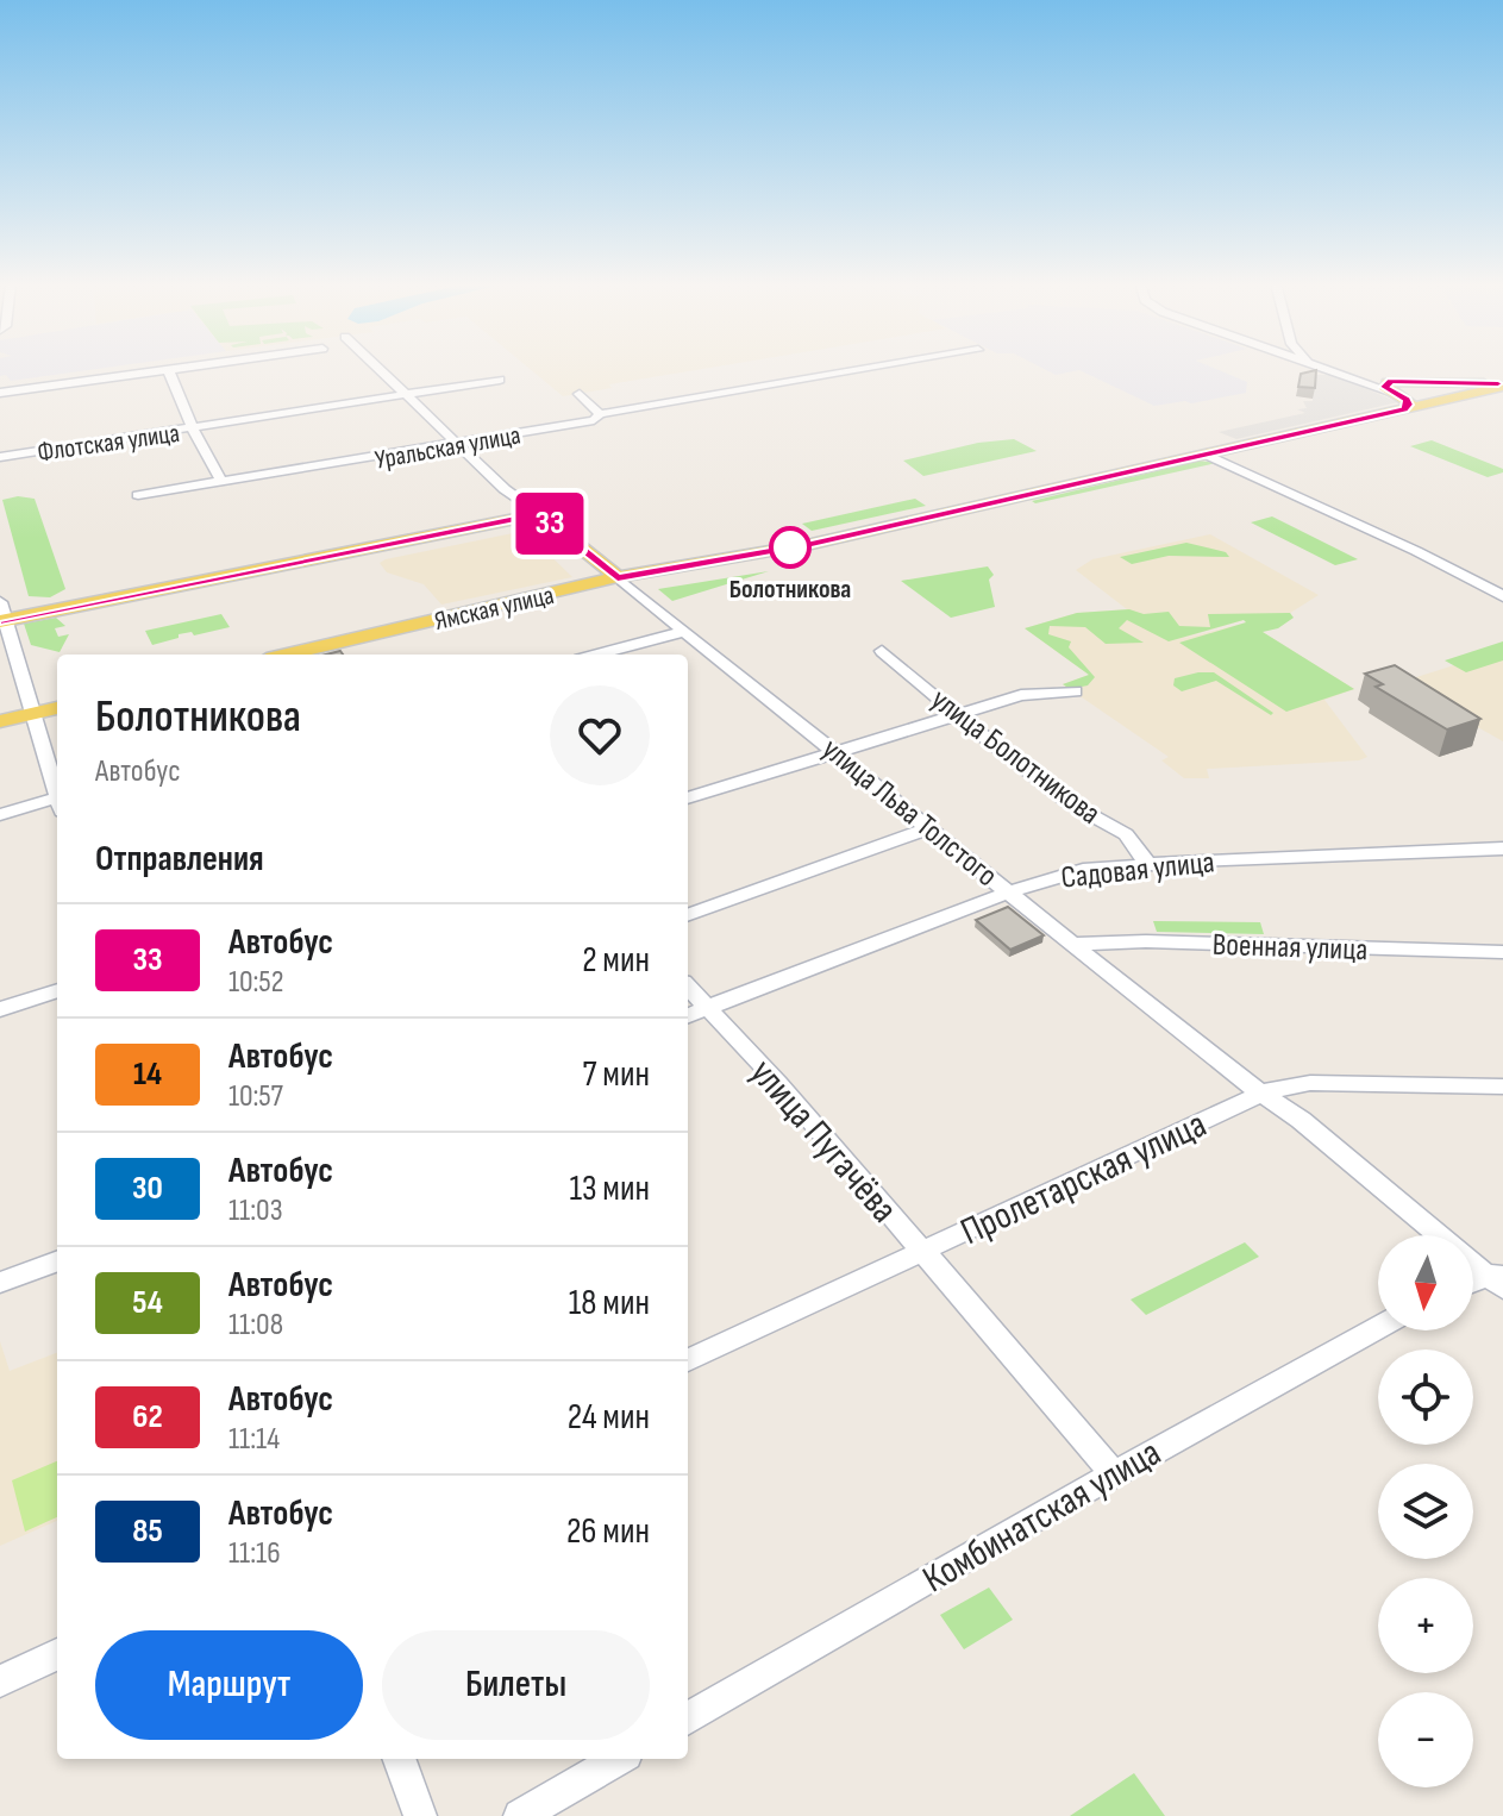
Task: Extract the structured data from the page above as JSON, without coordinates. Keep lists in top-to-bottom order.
{
  "streets": {
    "main road": ["Ямская улица", "улица Льва Толстого"],
    "street": [
      "Флотская улица",
      "Уральская улица",
      "улица Болотникова",
      "Садовая улица",
      "Военная улица",
      "улица Пугачёва",
      "Пролетарская улица",
      "Комбинатская улица"
    ]
  },
  "crossings": [
    ["Флотская улица", "улица Льва Толстого"],
    ["Уральская улица", "улица Льва Толстого"],
    ["Ямская улица", "улица Льва Толстого"],
    ["улица Болотникова", "Садовая улица"],
    ["улица Льва Толстого", "Садовая улица"],
    ["улица Льва Толстого", "Военная улица"],
    ["улица Льва Толстого", "Пролетарская улица"],
    ["Садовая улица", "улица Пугачёва"],
    ["улица Пугачёва", "Пролетарская улица"],
    ["улица Пугачёва", "Комбинатская улица"]
  ],
  "places": ["Болотникова"],
  "lines": ["bus line 33"],
  "north": "bottom",
  "page": {
    "on_map": "33",
    "heading": [
      ["Болотникова", "Автобус"],
      "Отправления"
    ],
    "list": [
      {
        "mark": "33",
        "name": "Автобус",
        "note": "10:52",
        "value": "2 мин"
      },
      {
        "mark": "14",
        "name": "Автобус",
        "note": "10:57",
        "value": "7 мин"
      },
      {
        "mark": "30",
        "name": "Автобус",
        "note": "11:03",
        "value": "13 мин"
      },
      {
        "mark": "54",
        "name": "Автобус",
        "note": "11:08",
        "value": "18 мин"
      },
      {
        "mark": "62",
        "name": "Автобус",
        "note": "11:14",
        "value": "24 мин"
      },
      {
        "mark": "85",
        "name": "Автобус",
        "note": "11:16",
        "value": "26 мин"
      }
    ],
    "map_buttons": ["+", "−"],
    "buttons": ["Маршрут", "Билеты"]
  }
}
